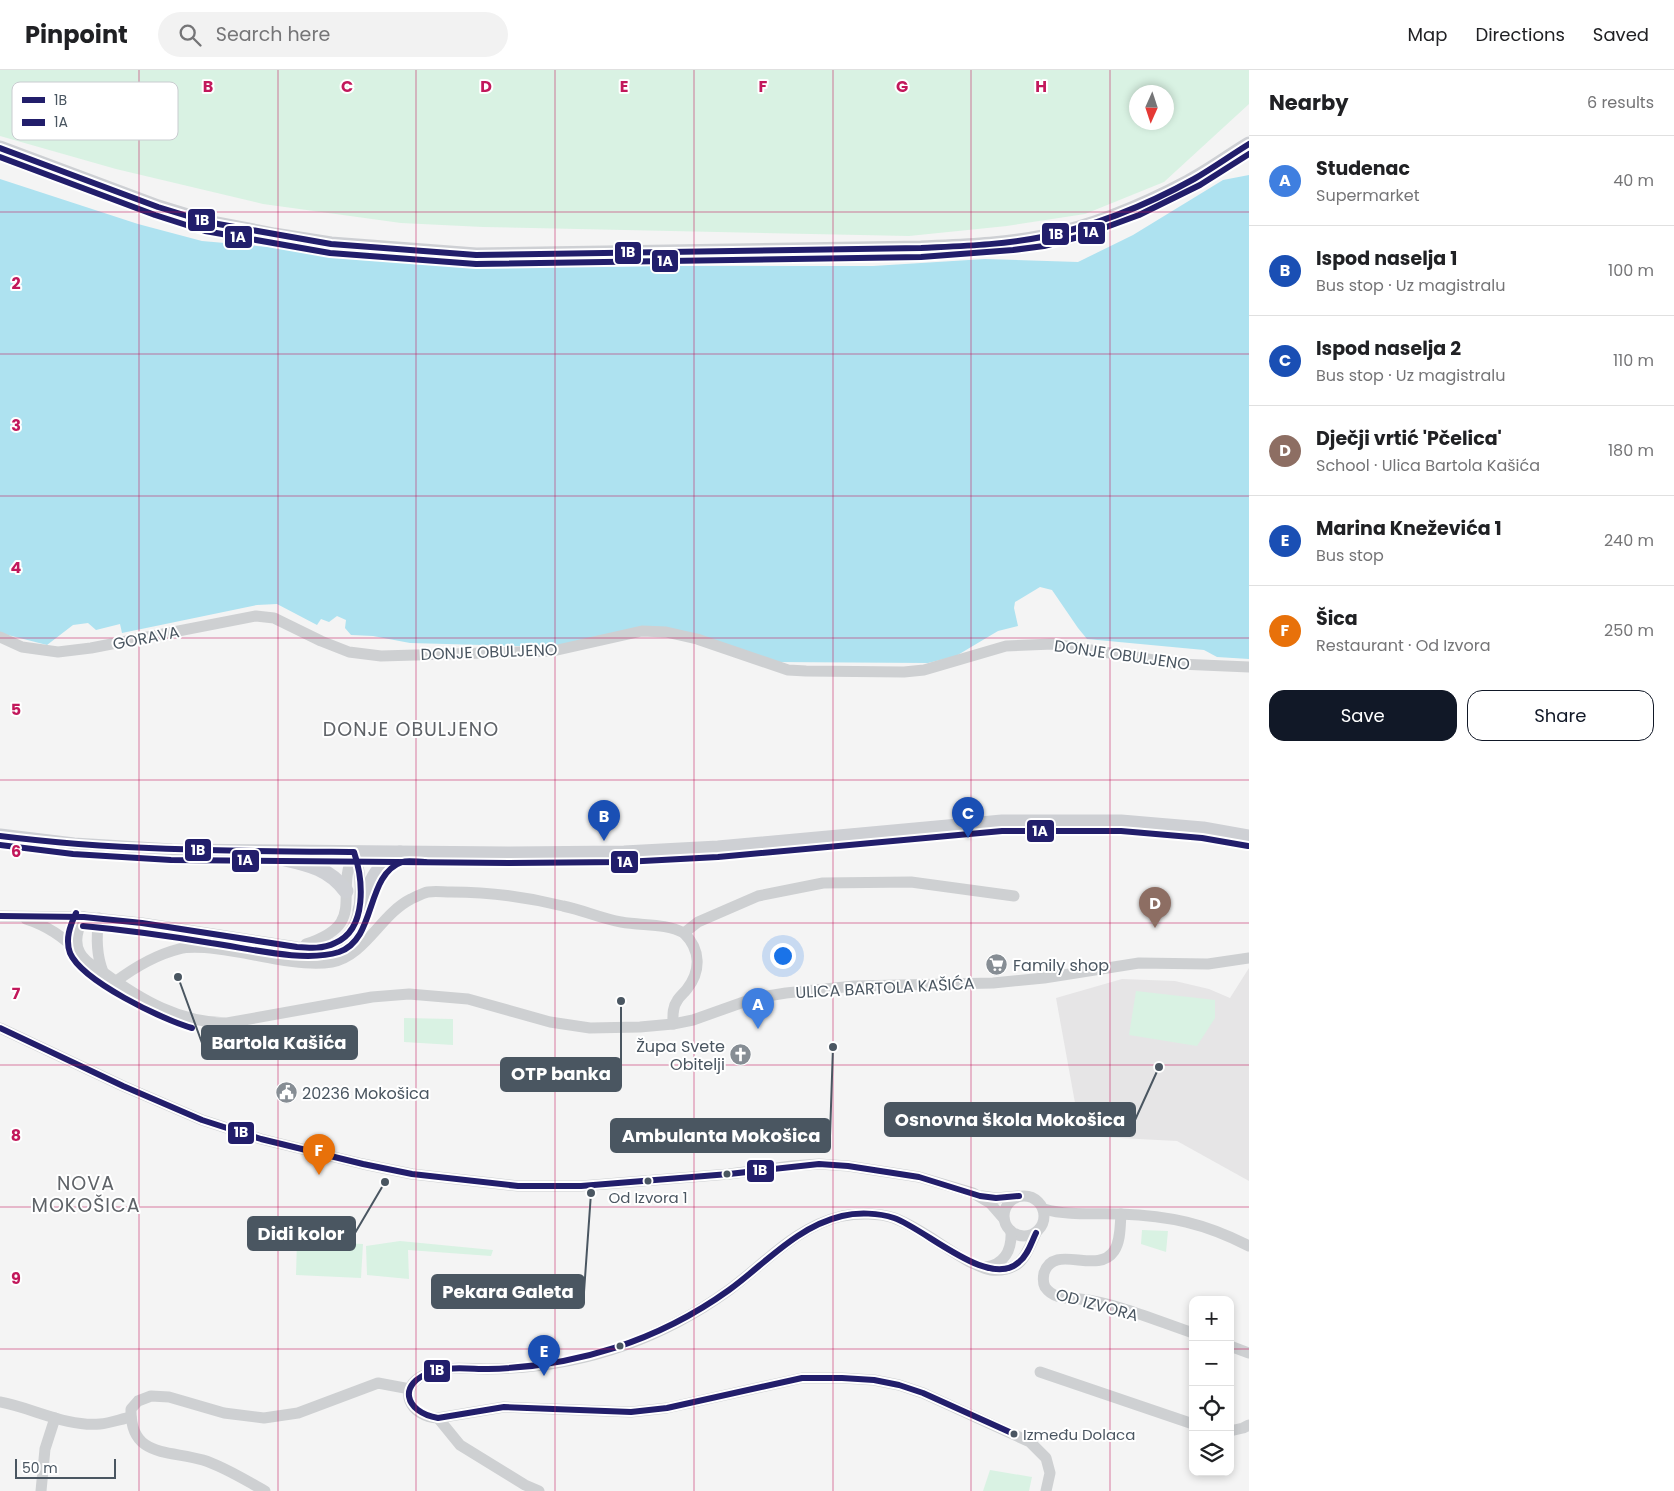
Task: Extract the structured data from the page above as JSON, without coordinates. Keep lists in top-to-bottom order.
{
  "streets": {
    "street": [
      "GORAVA",
      "DONJE OBULJENO",
      "ULICA BARTOLA KAŠIĆA",
      "OD IZVORA"
    ]
  },
  "crossings": [
    ["GORAVA", "DONJE OBULJENO"]
  ],
  "districts": ["DONJE OBULJENO", "NOVA MOKOŠICA"],
  "places": {
    "supermarket": ["Family shop"],
    "other": [
      "Bartola Kašića",
      "OTP banka",
      "Ambulanta Mokošica",
      "Osnovna škola Mokošica",
      "Od Izvora 1",
      "Didi kolor",
      "Pekara Galeta",
      "Između Dolaca"
    ],
    "church": ["Župa Svete Obitelji"],
    "public building": ["20236 Mokošica"]
  },
  "lines": ["transit line 1B", "transit line 1A"],
  "legend": ["1B", "1A"],
  "scale_bar": "50 m",
  "north": "bottom",
  "page": {
    "header": "Pinpoint",
    "search": "Search here",
    "nav": ["Map", "Directions", "Saved"],
    "heading": ["Nearby", "6 results"],
    "list": [
      {
        "mark": "A",
        "name": "Studenac",
        "note": "Supermarket",
        "value": "40 m"
      },
      {
        "mark": "B",
        "name": "Ispod naselja 1",
        "note": "Bus stop · Uz magistralu",
        "value": "100 m"
      },
      {
        "mark": "C",
        "name": "Ispod naselja 2",
        "note": "Bus stop · Uz magistralu",
        "value": "110 m"
      },
      {
        "mark": "D",
        "name": "Dječji vrtić 'Pčelica'",
        "note": "School · Ulica Bartola Kašića",
        "value": "180 m"
      },
      {
        "mark": "E",
        "name": "Marina Kneževića 1",
        "note": "Bus stop",
        "value": "240 m"
      },
      {
        "mark": "F",
        "name": "Šica",
        "note": "Restaurant · Od Izvora",
        "value": "250 m"
      }
    ],
    "buttons": ["Save", "Share"],
    "pins": [
      "C",
      "B",
      "D",
      "A",
      "F",
      "E"
    ],
    "map_buttons": ["+", "−"],
    "scale": "50 m"
  },
  "grid": {
    "columns": [
      "B",
      "C",
      "D",
      "E",
      "F",
      "G",
      "H"
    ],
    "rows": [
      "2",
      "3",
      "4",
      "5",
      "6",
      "7",
      "8",
      "9"
    ]
  }
}
